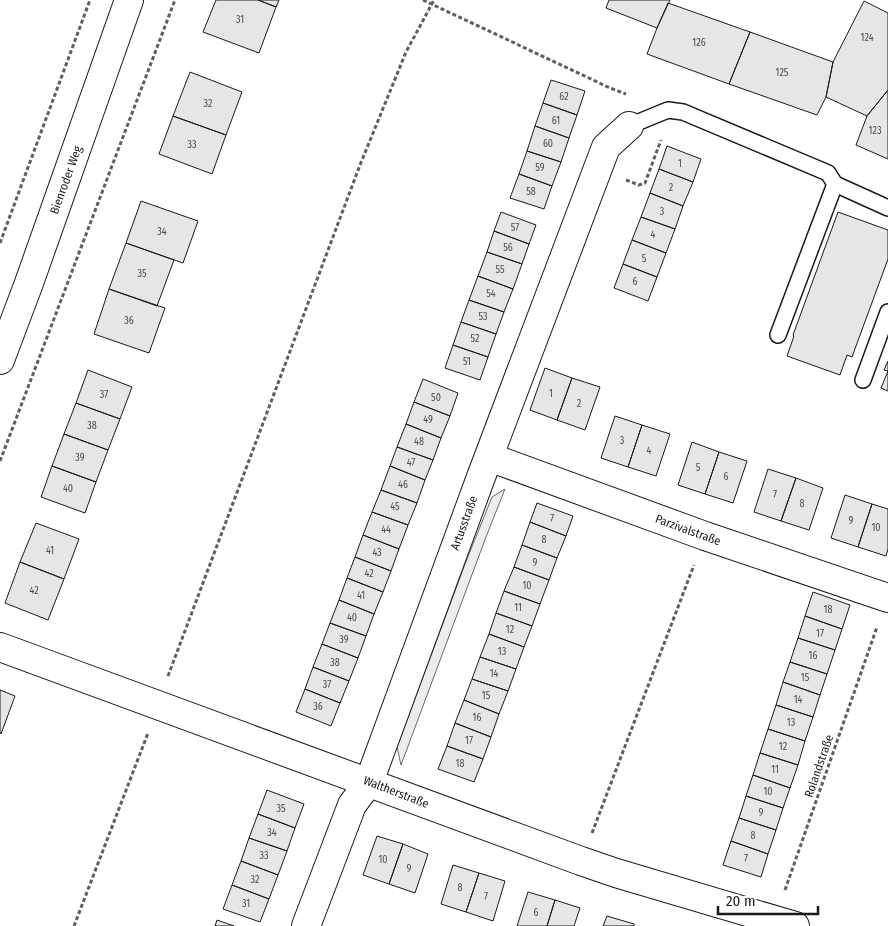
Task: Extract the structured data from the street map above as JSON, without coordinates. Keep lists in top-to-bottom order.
{
  "streets": {
    "street": [
      "Bienroder Weg",
      "Artusstraße",
      "Parzivalstraße",
      "Waltherstraße"
    ],
    "path": ["Rolandstraße"]
  },
  "crossings": [
    ["Artusstraße", "Parzivalstraße"],
    ["Artusstraße", "Waltherstraße"],
    ["Parzivalstraße", "Rolandstraße"],
    ["Rolandstraße", "Waltherstraße"]
  ],
  "house_numbers": [
    "31",
    "124",
    "126",
    "125",
    "62",
    "32",
    "61",
    "123",
    "60",
    "33",
    "1",
    "59",
    "2",
    "58",
    "3",
    "57",
    "34",
    "4",
    "56",
    "5",
    "55",
    "35",
    "6",
    "54",
    "53",
    "36",
    "52",
    "51",
    "1",
    "37",
    "50",
    "2",
    "49",
    "38",
    "3",
    "48",
    "4",
    "39",
    "47",
    "5",
    "6",
    "46",
    "40",
    "7",
    "8",
    "45",
    "7",
    "9",
    "10",
    "44",
    "8",
    "41",
    "43",
    "9",
    "42",
    "10",
    "42",
    "41",
    "11",
    "18",
    "40",
    "12",
    "17",
    "39",
    "13",
    "16",
    "38",
    "14",
    "15",
    "37",
    "15",
    "14",
    "36",
    "16",
    "13",
    "17",
    "12",
    "18",
    "11",
    "10",
    "35",
    "9",
    "34",
    "8",
    "33",
    "7",
    "10",
    "9",
    "32",
    "8",
    "7",
    "31",
    "6"
  ],
  "scale_bar": "20 m"
}
